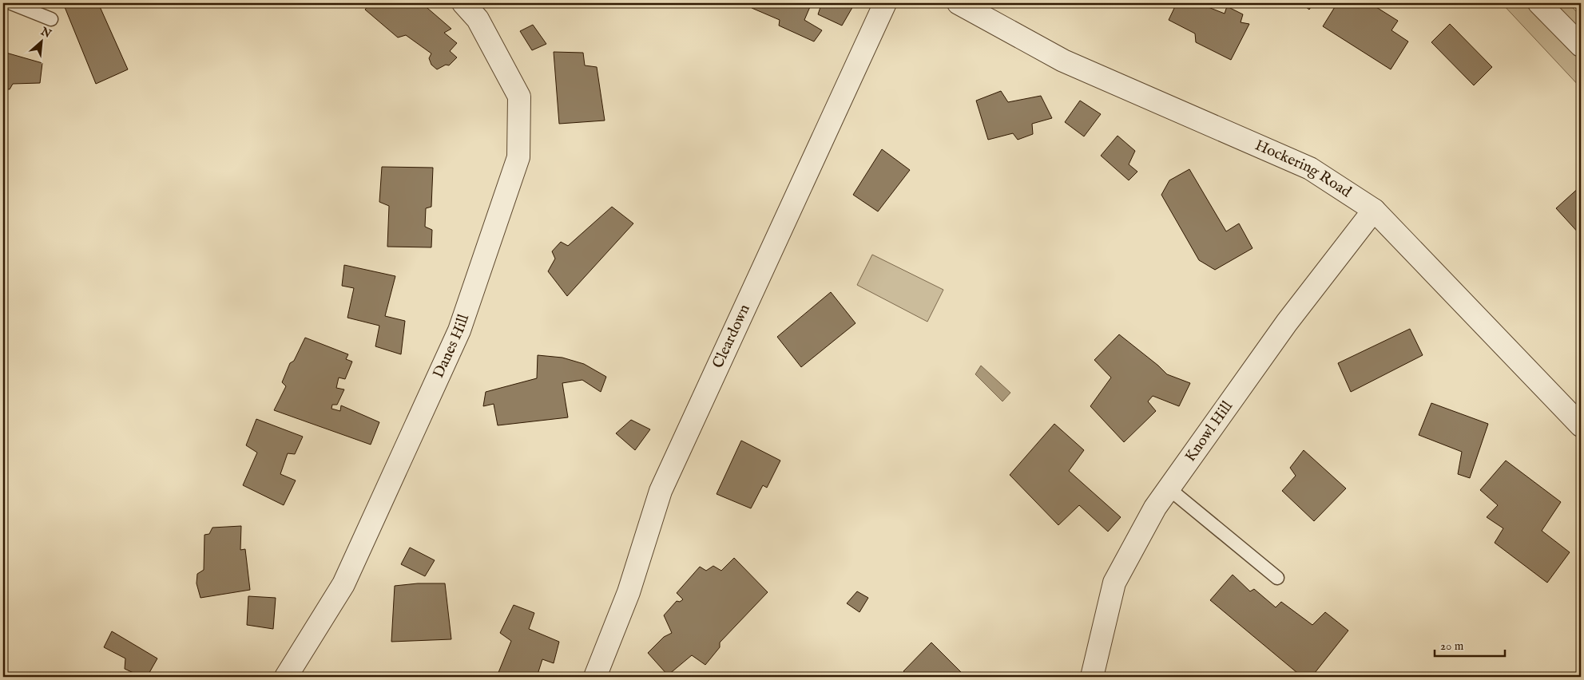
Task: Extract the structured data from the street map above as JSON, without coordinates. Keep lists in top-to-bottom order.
{
  "streets": {
    "street": [
      "Hockering Road",
      "Cleardown",
      "Danes Hill",
      "Knowl Hill"
    ]
  },
  "crossings": [
    ["Hockering Road", "Knowl Hill"]
  ],
  "scale_bar": "20 m",
  "north": "top right"
}
